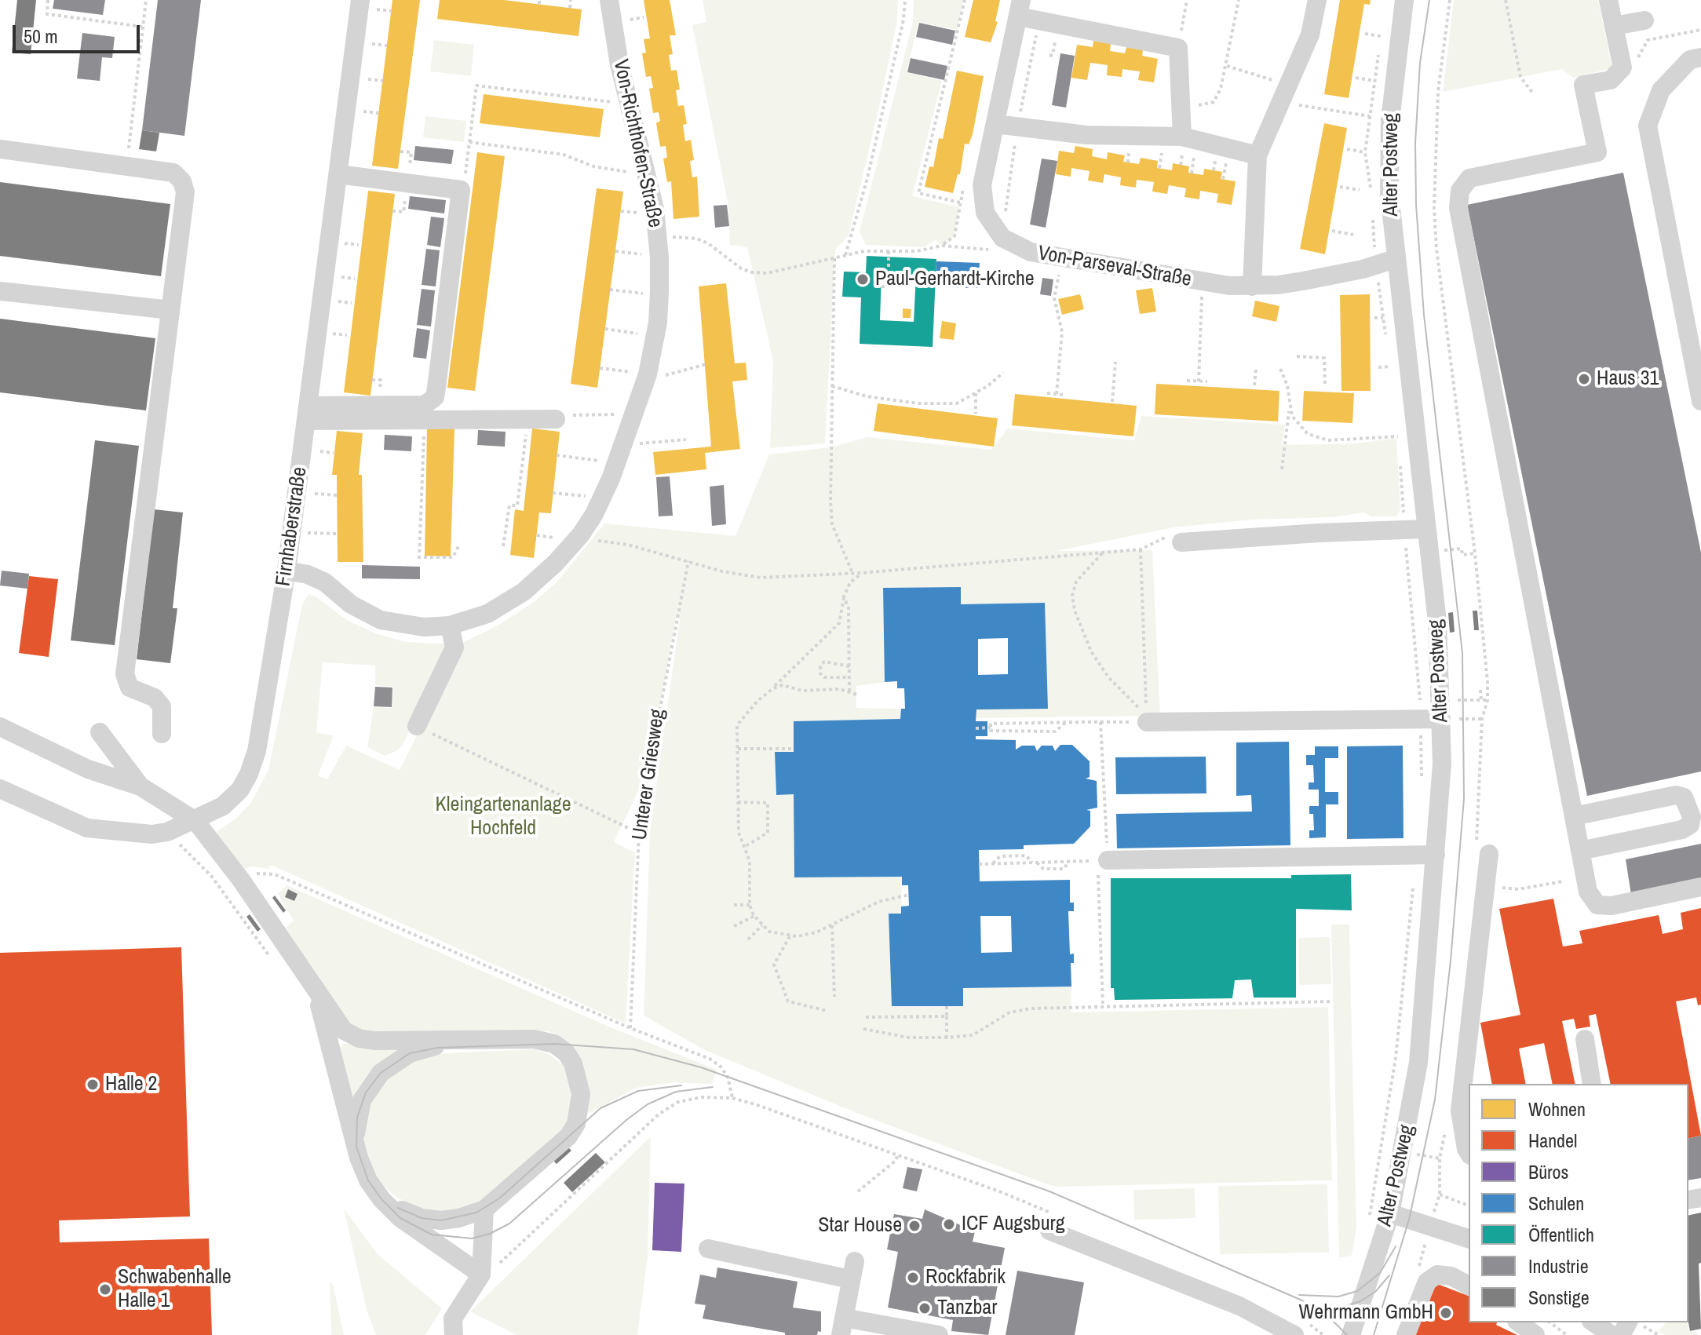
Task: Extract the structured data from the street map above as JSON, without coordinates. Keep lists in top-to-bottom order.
{
  "streets": {
    "street": [
      "Von-Richthofen-Straße",
      "Alter Postweg",
      "Von-Parseval-Straße",
      "Firnhaberstraße"
    ],
    "path": ["Unterer Griesweg"]
  },
  "crossings": [
    ["Von-Richthofen-Straße", "Firnhaberstraße"],
    ["Alter Postweg", "Von-Parseval-Straße"]
  ],
  "parks": ["Kleingartenanlage Hochfeld"],
  "places": [
    "Paul-Gerhardt-Kirche",
    "Haus 31",
    "Halle 2",
    "ICF Augsburg",
    "Star House",
    "Rockfabrik",
    "Schwabenhalle Halle 1",
    "Tanzbar",
    "Wehrmann GmbH"
  ],
  "legend": [
    "Wohnen",
    "Handel",
    "Büros",
    "Schulen",
    "Öffentlich",
    "Industrie",
    "Sonstige"
  ],
  "scale_bar": "50 m"
}
